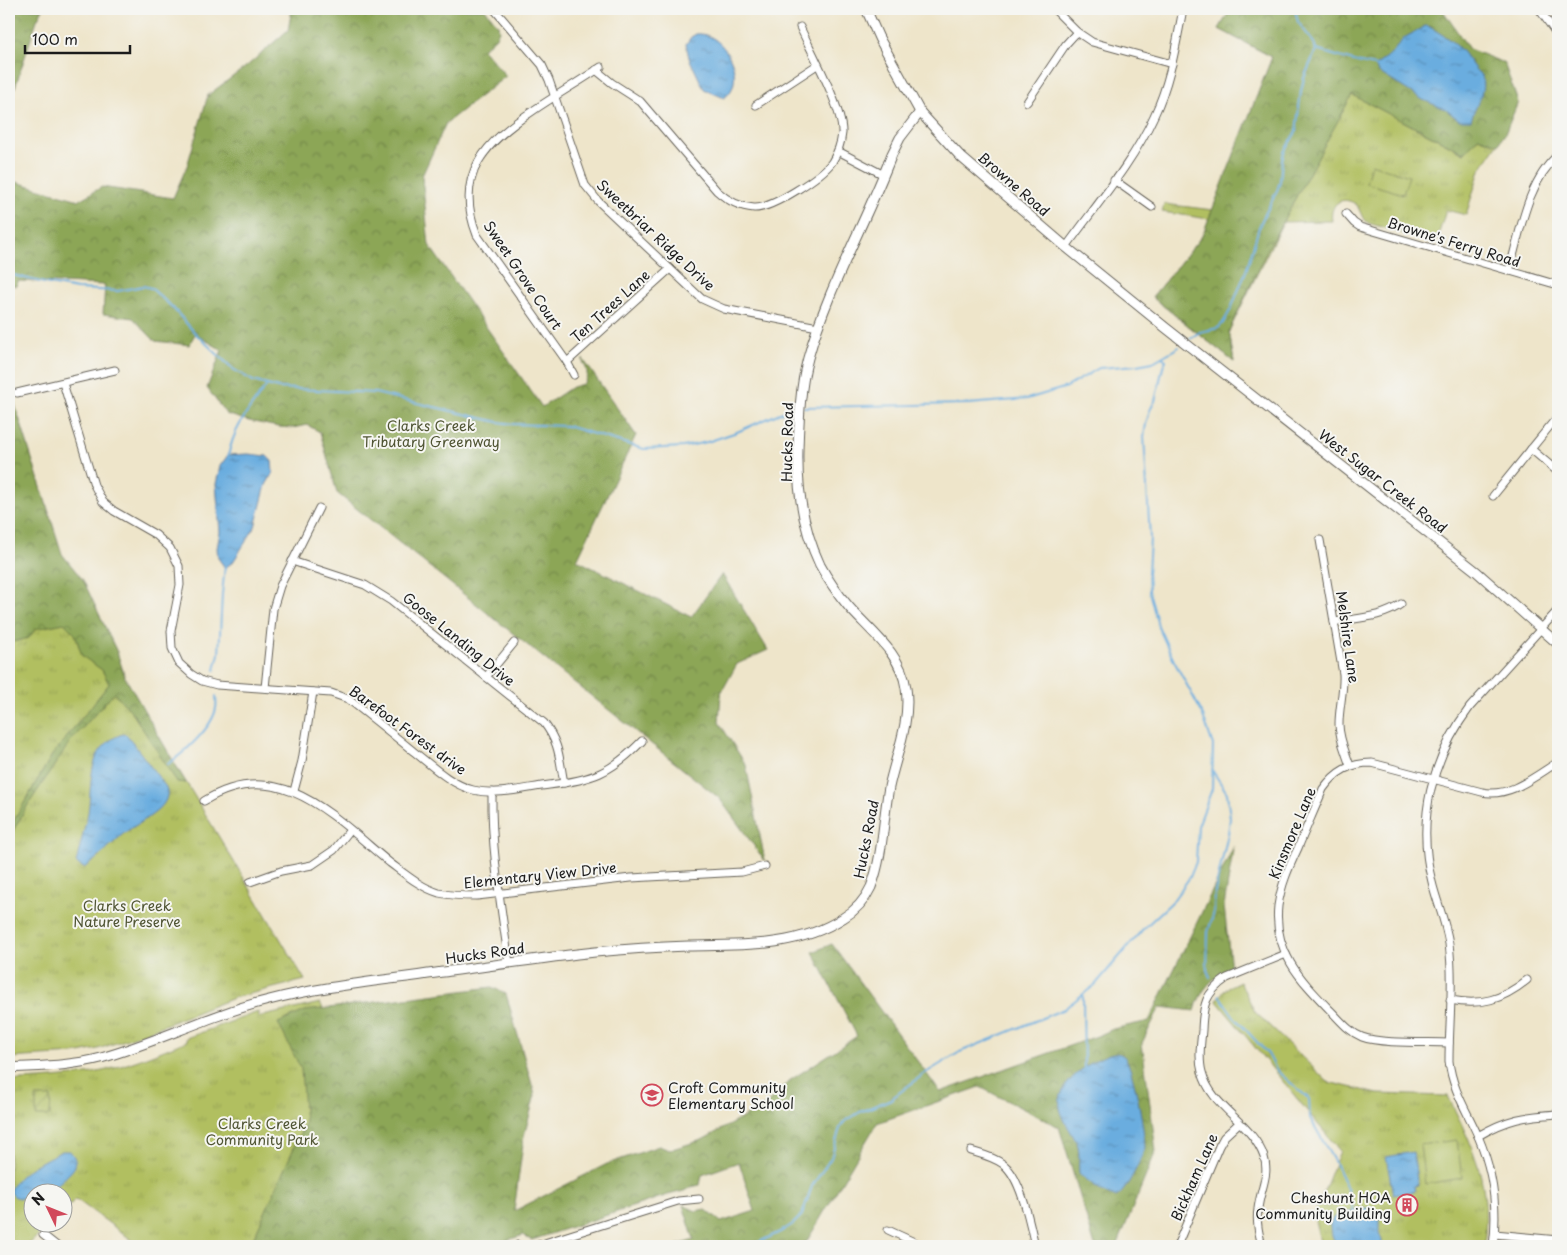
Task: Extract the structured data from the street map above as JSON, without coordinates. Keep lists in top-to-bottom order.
{
  "streets": {
    "main road": ["Browne Road", "Hucks Road", "West Sugar Creek Road"],
    "street": [
      "Sweetbriar Ridge Drive",
      "Browne's Ferry Road",
      "Sweet Grove Court",
      "Ten Trees Lane",
      "Melshire Lane",
      "Goose Landing Drive",
      "Barefoot Forest drive",
      "Kinsmore Lane",
      "Elementary View Drive",
      "Bickham Lane"
    ]
  },
  "crossings": [
    ["Browne Road", "Hucks Road"],
    ["Browne Road", "West Sugar Creek Road"],
    ["Sweetbriar Ridge Drive", "Sweet Grove Court"],
    ["Sweetbriar Ridge Drive", "Ten Trees Lane"],
    ["Sweetbriar Ridge Drive", "Hucks Road"],
    ["Sweet Grove Court", "Ten Trees Lane"],
    ["Melshire Lane", "Kinsmore Lane"],
    ["Goose Landing Drive", "Barefoot Forest drive"]
  ],
  "parks": ["Clarks Creek Tributary Greenway", "Clarks Creek Nature Preserve", "Clarks Creek Community Park"],
  "places": {
    "school or university": ["Croft Community Elementary School"],
    "building": ["Cheshunt HOA Community Building"]
  },
  "scale_bar": "100 m",
  "north": "top left"
}
